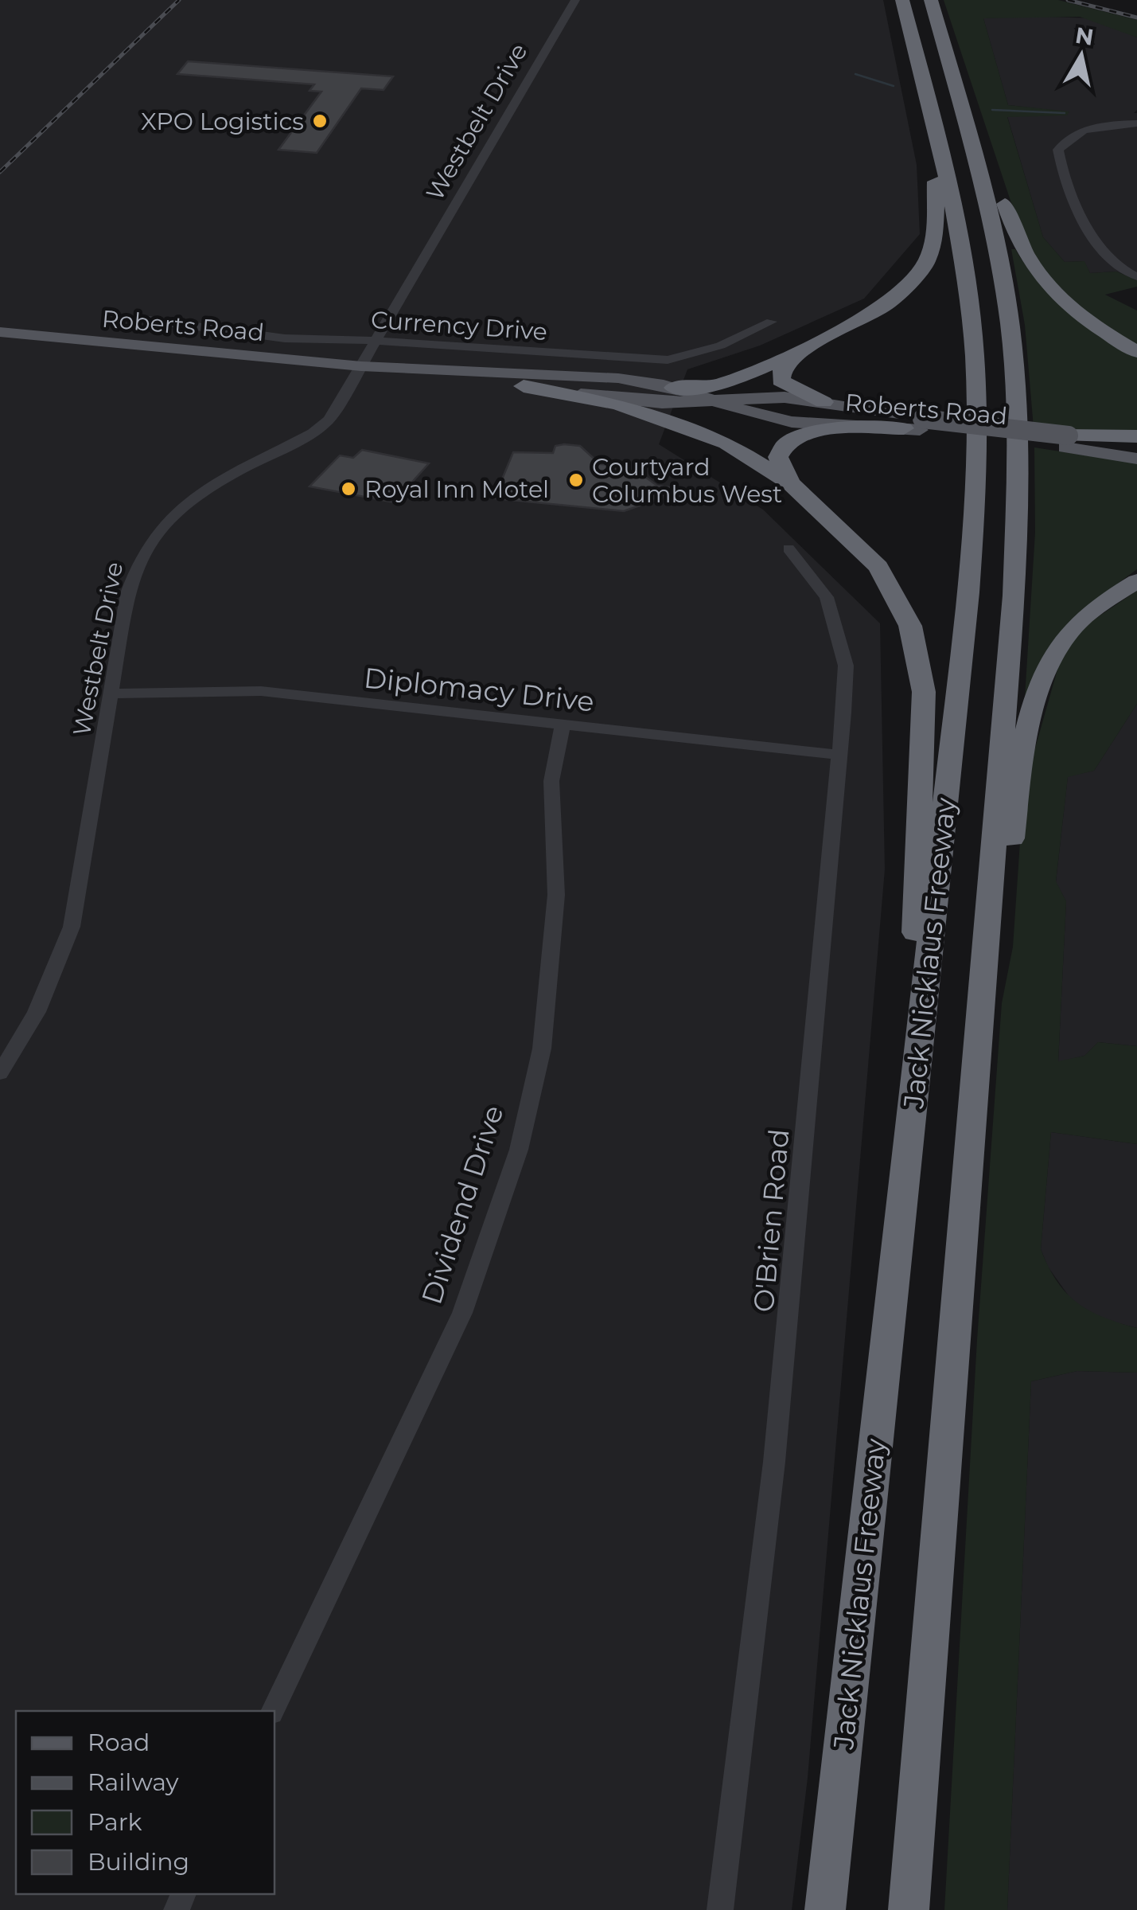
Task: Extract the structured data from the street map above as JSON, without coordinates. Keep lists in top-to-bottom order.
{
  "streets": {
    "highway": ["Jack Nicklaus Freeway"],
    "main road": ["Roberts Road"],
    "street": [
      "Westbelt Drive",
      "Currency Drive",
      "Diplomacy Drive",
      "Dividend Drive",
      "O'Brien Road"
    ]
  },
  "crossings": [
    ["Westbelt Drive", "Roberts Road"],
    ["Westbelt Drive", "Currency Drive"],
    ["Westbelt Drive", "Diplomacy Drive"],
    ["Diplomacy Drive", "Dividend Drive"],
    ["Diplomacy Drive", "O'Brien Road"]
  ],
  "places": ["XPO Logistics", "Courtyard Columbus West", "Royal Inn Motel"],
  "legend": [
    "Road",
    "Railway",
    "Park",
    "Building"
  ],
  "north": "top"
}
